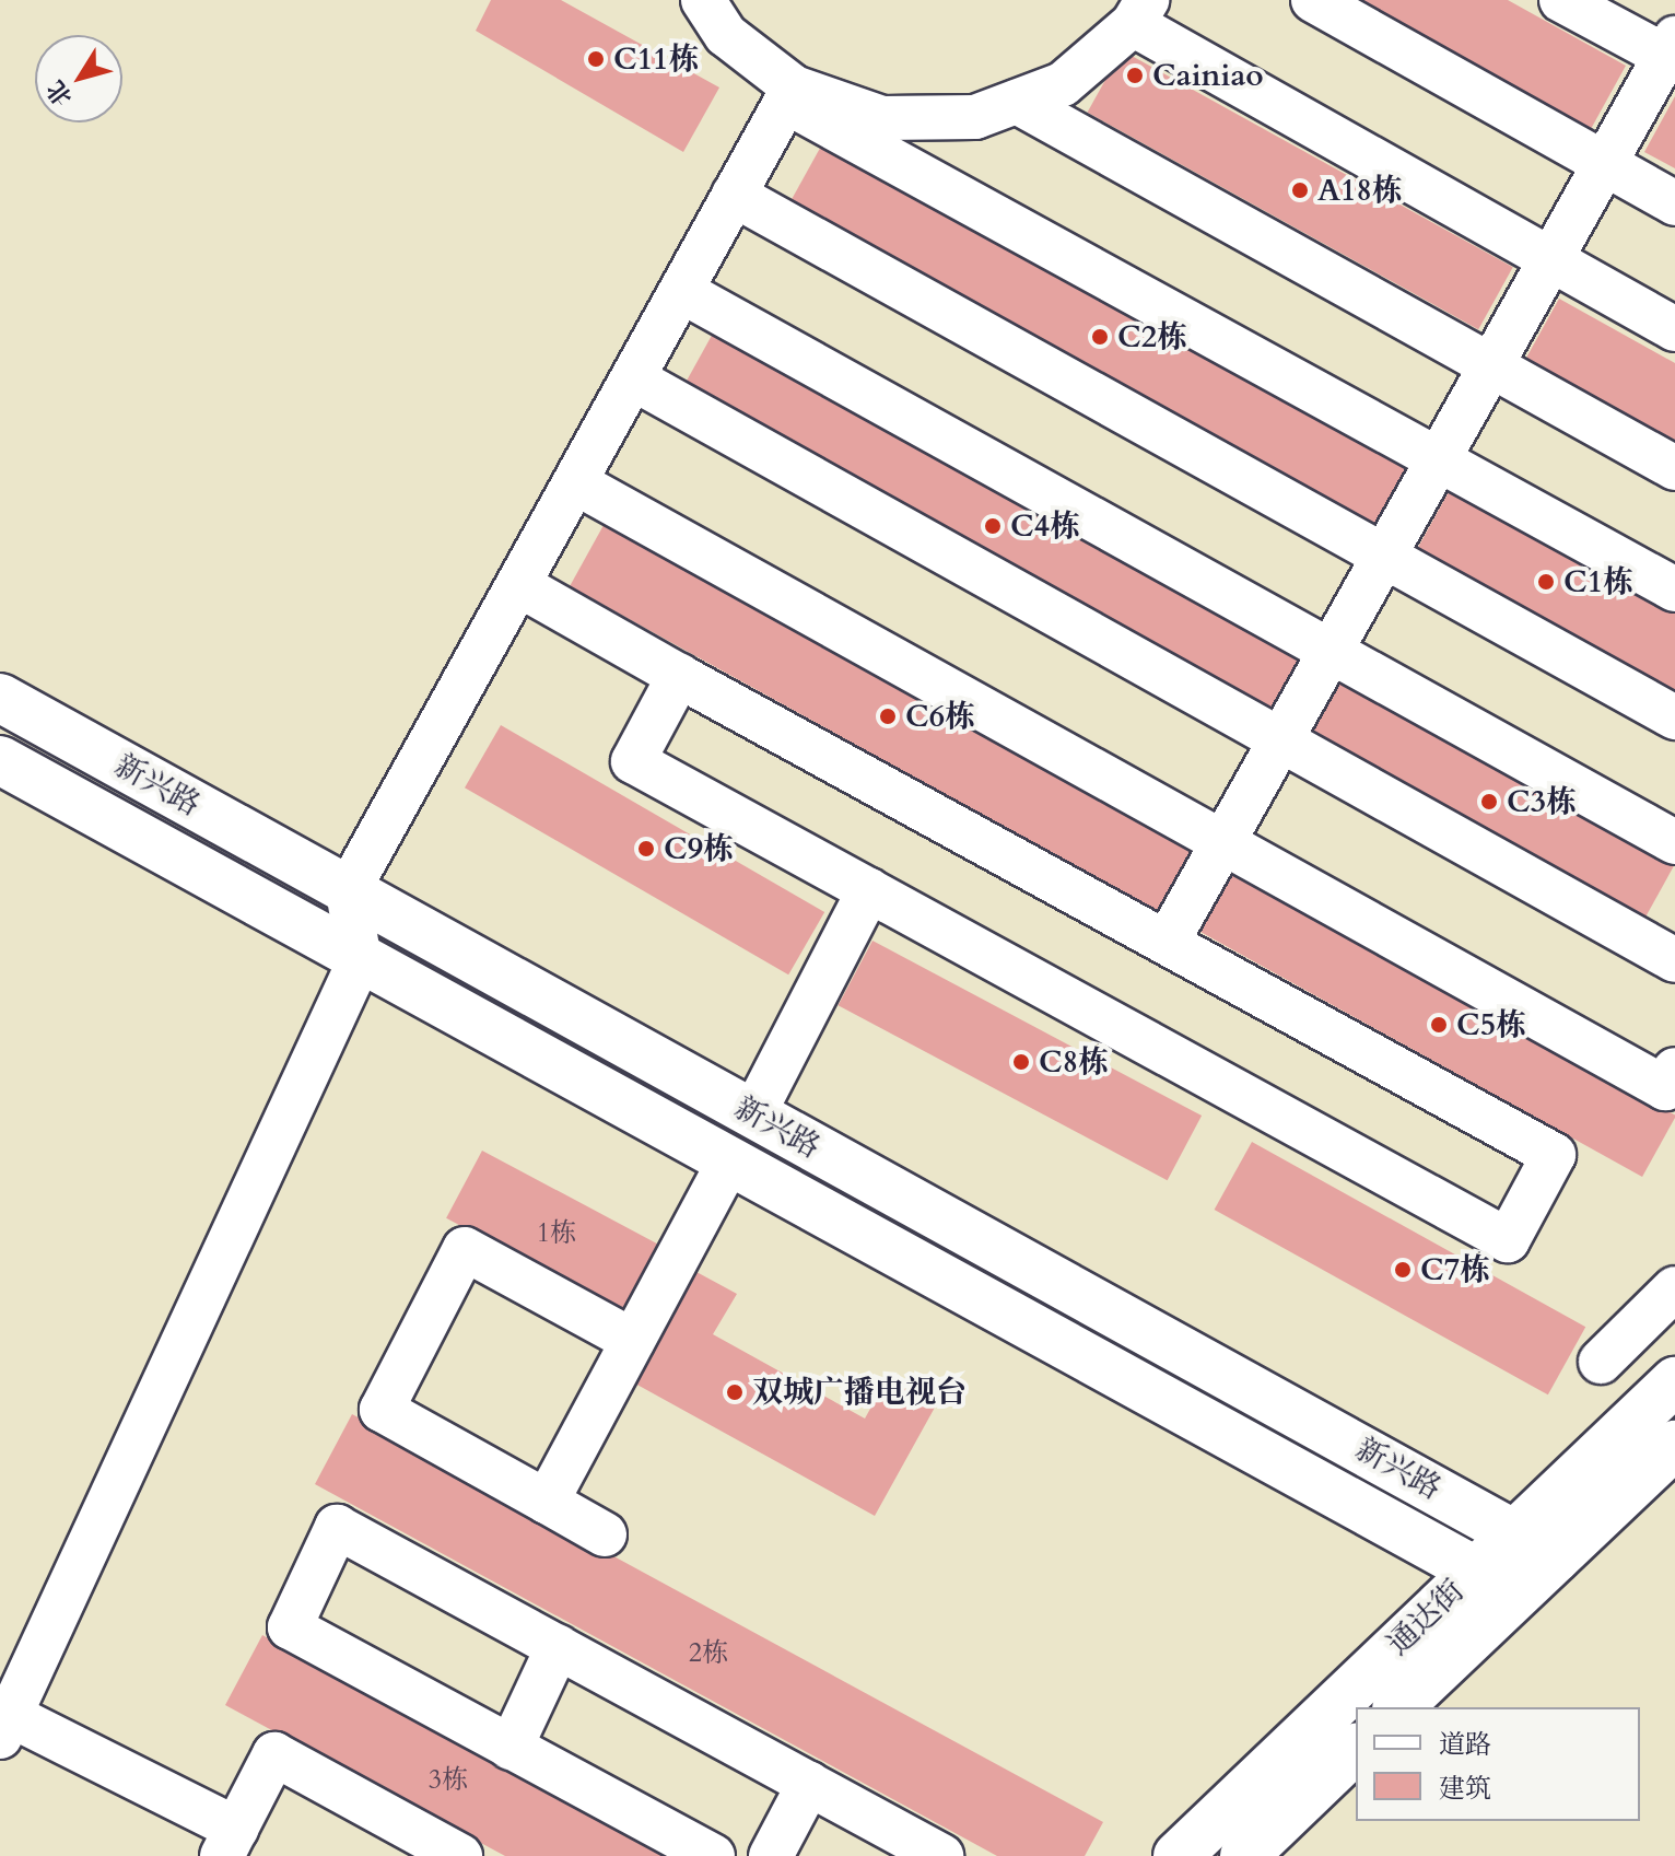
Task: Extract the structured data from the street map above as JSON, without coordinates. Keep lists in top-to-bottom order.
{
  "streets": {
    "main road": ["新兴路", "通达街"]
  },
  "crossings": [
    ["新兴路", "通达街"]
  ],
  "places": [
    "C11栋",
    "Cainiao",
    "A18栋",
    "C2栋",
    "C4栋",
    "C1栋",
    "C6栋",
    "C3栋",
    "C9栋",
    "C5栋",
    "C8栋",
    "C7栋",
    "双城广播电视台"
  ],
  "house_numbers": ["1栋", "2栋", "3栋"],
  "legend": ["道路", "建筑"],
  "north": "bottom left"
}
